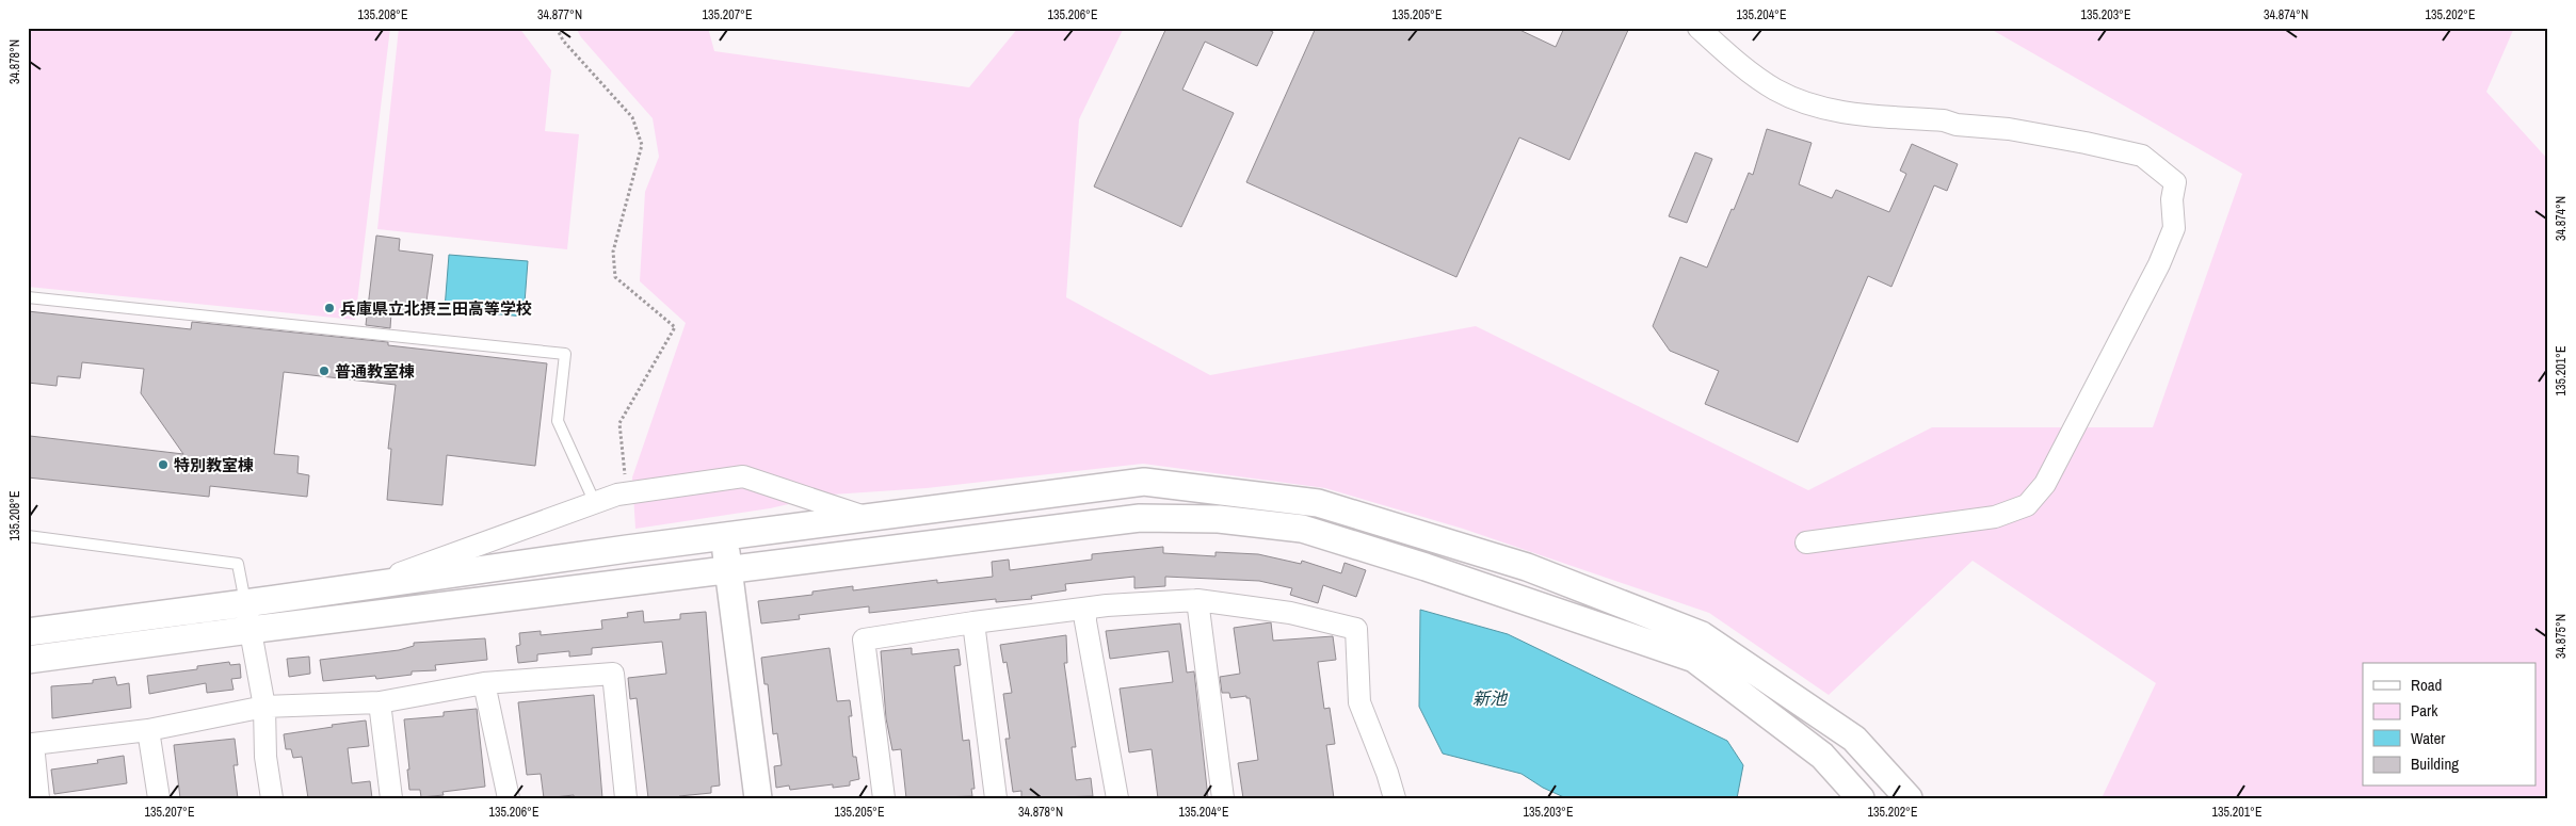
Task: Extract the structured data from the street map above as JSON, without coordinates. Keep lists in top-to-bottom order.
{
  "water": ["新池"],
  "places": ["兵庫県立北摂三田高等学校", "普通教室棟", "特別教室棟"],
  "legend": [
    "Road",
    "Park",
    "Water",
    "Building"
  ],
  "coordinates": [
    "135.208°E",
    "34.877°N",
    "135.207°E",
    "135.206°E",
    "135.205°E",
    "135.204°E",
    "135.203°E",
    "34.874°N",
    "135.202°E",
    "34.878°N",
    "135.201°E",
    "34.875°N"
  ]
}
